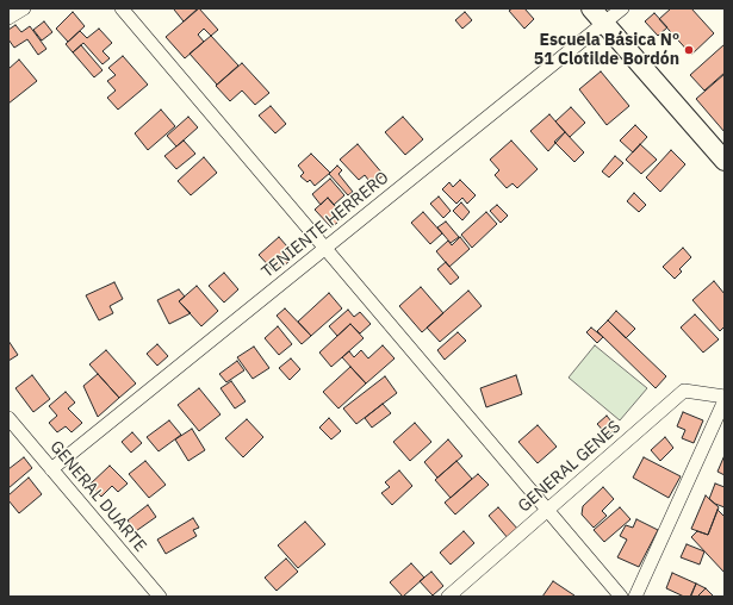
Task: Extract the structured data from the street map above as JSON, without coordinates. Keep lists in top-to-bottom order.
{
  "streets": {
    "street": ["TENIENTE HERRERO", "GENERAL GENES", "GENERAL DUARTE"]
  },
  "crossings": [
    ["TENIENTE HERRERO", "GENERAL DUARTE"]
  ],
  "places": ["Escuela Básica Nº 51 Clotilde Bordón"]
}
